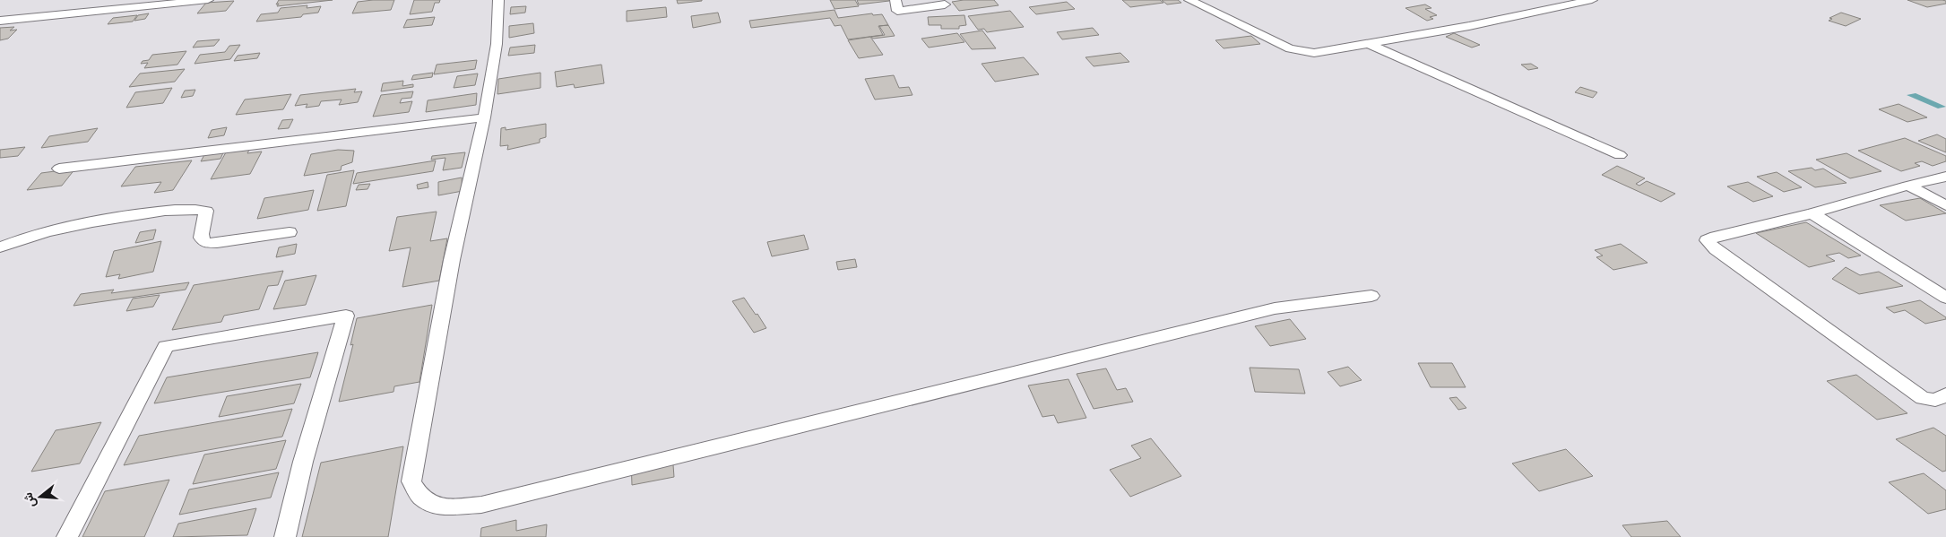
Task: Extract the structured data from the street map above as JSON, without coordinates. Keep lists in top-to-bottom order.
{
  "north": "left"
}
